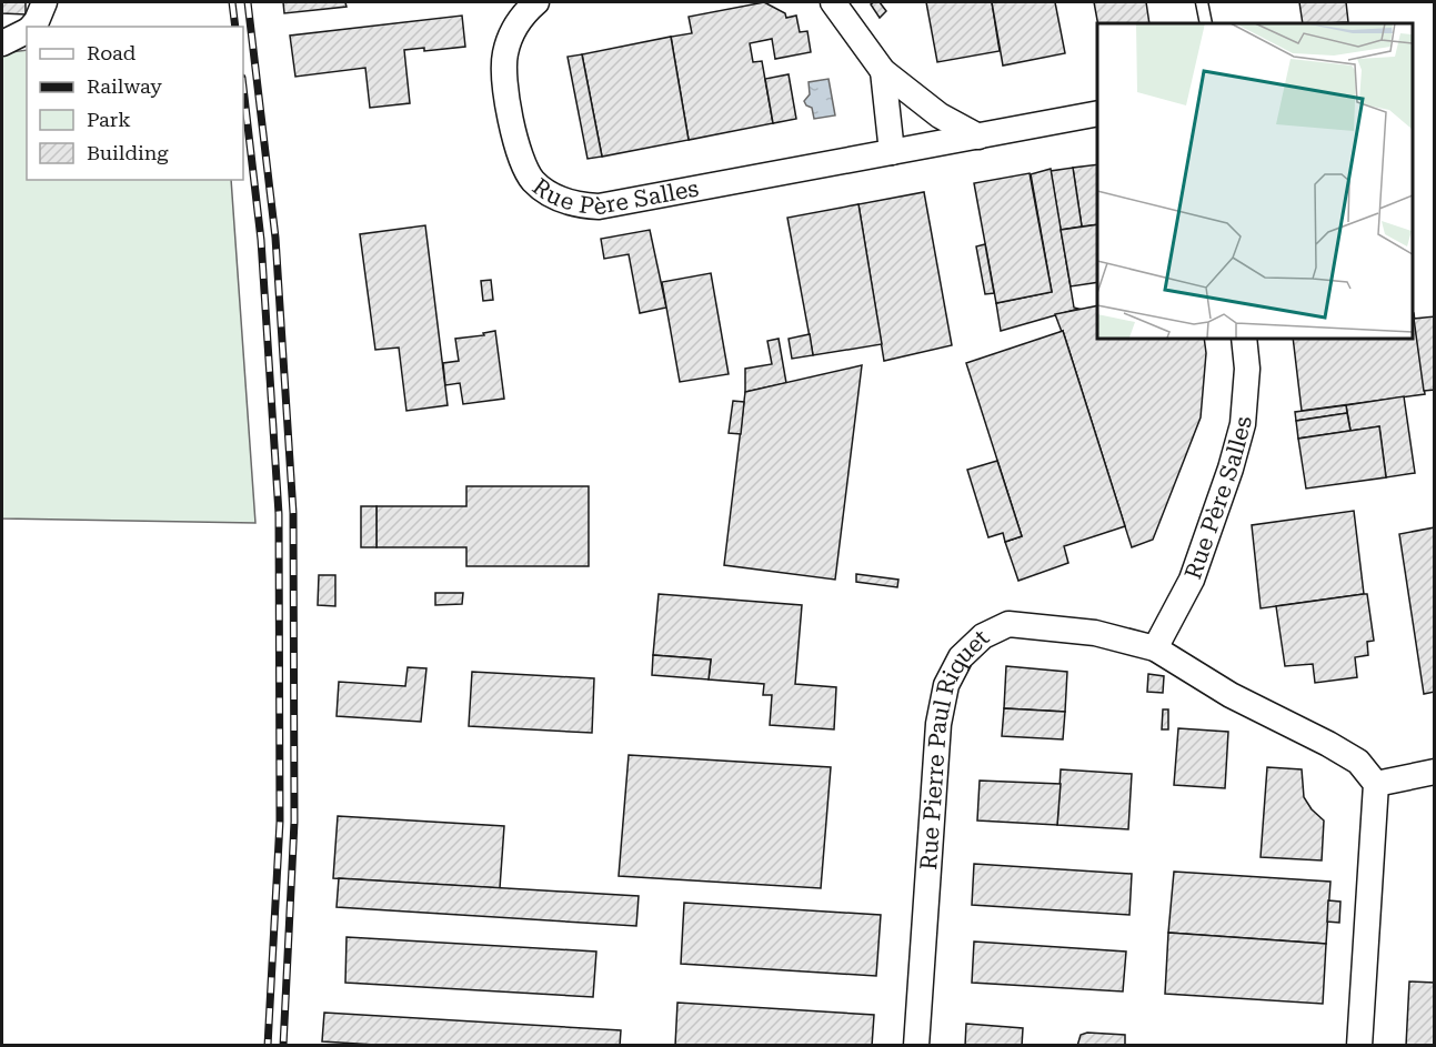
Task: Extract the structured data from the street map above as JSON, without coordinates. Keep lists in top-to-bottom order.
{
  "streets": {
    "street": ["Rue Père Salles", "Rue Pierre Paul Riquet"]
  },
  "crossings": [
    ["Rue Père Salles", "Rue Pierre Paul Riquet"]
  ],
  "legend": [
    "Road",
    "Railway",
    "Park",
    "Building"
  ]
}
